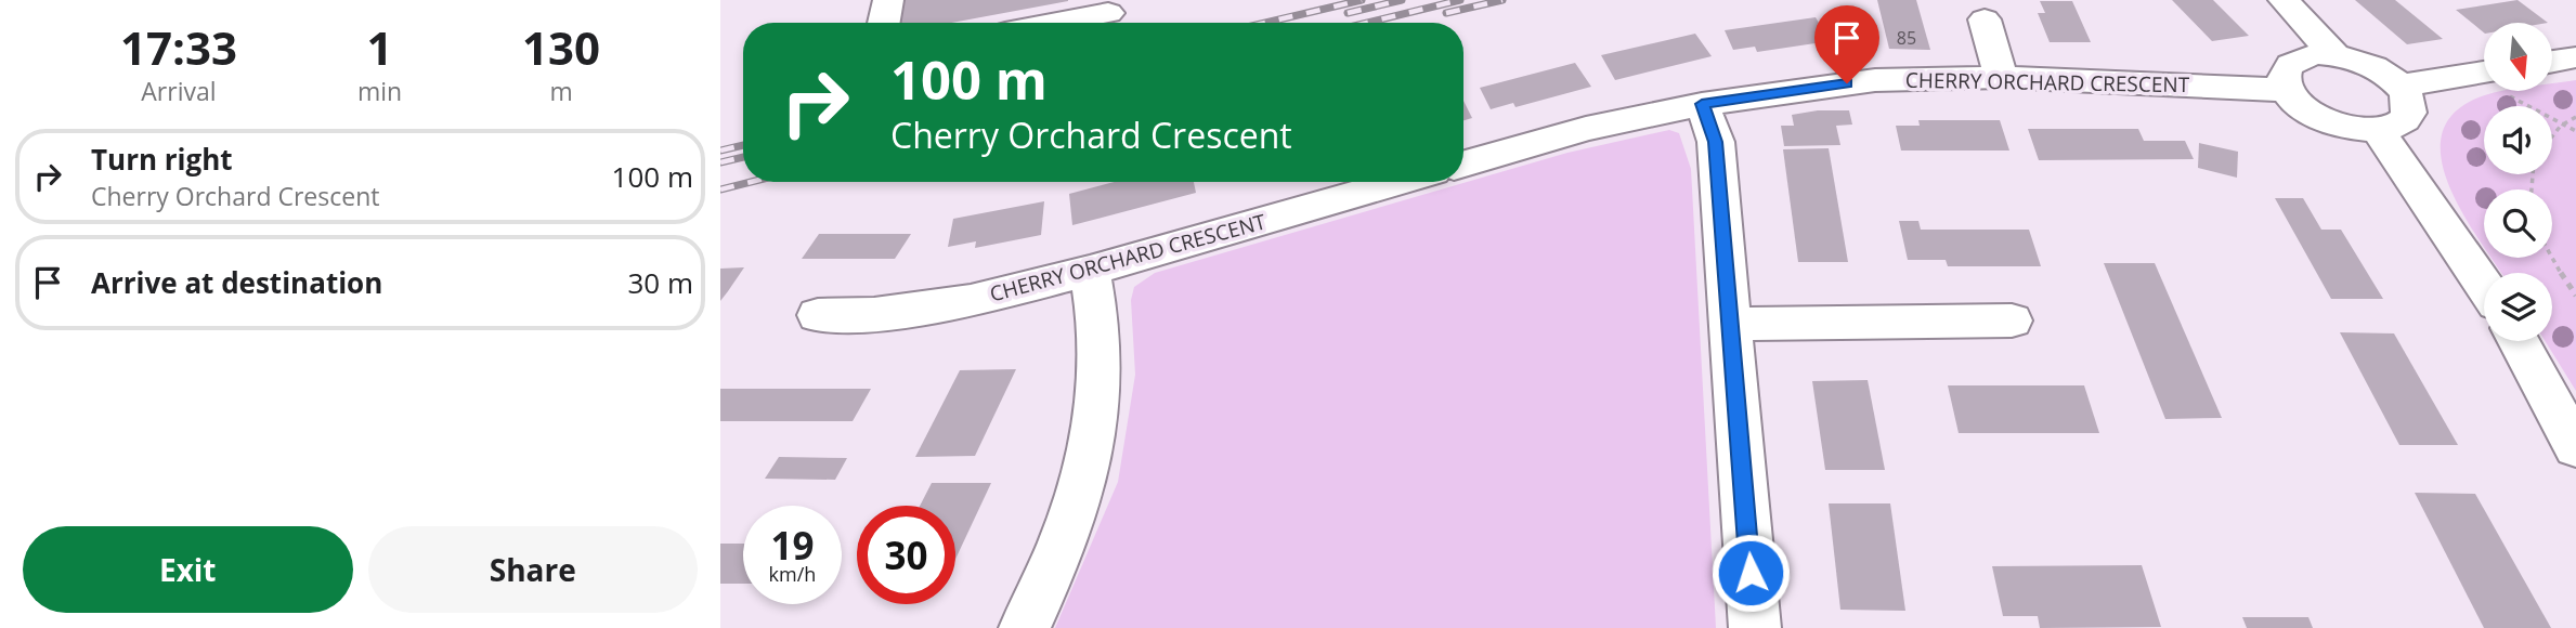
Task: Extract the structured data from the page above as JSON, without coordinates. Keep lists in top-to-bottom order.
{
  "streets": {
    "street": ["CHERRY ORCHARD CRESCENT"]
  },
  "house_numbers": ["85"],
  "north": "bottom",
  "page": {
    "eta": [
      "17:33",
      "Arrival",
      "1",
      "min",
      "130",
      "m"
    ],
    "turn": ["100 m", "Cherry Orchard Crescent"],
    "list": [
      {
        "name": "Turn right",
        "note": "Cherry Orchard Crescent",
        "value": "100 m"
      },
      {
        "name": "Arrive at destination",
        "value": "30 m"
      }
    ],
    "speed": "19 km/h",
    "limit": "30",
    "buttons": ["Exit", "Share"]
  }
}
